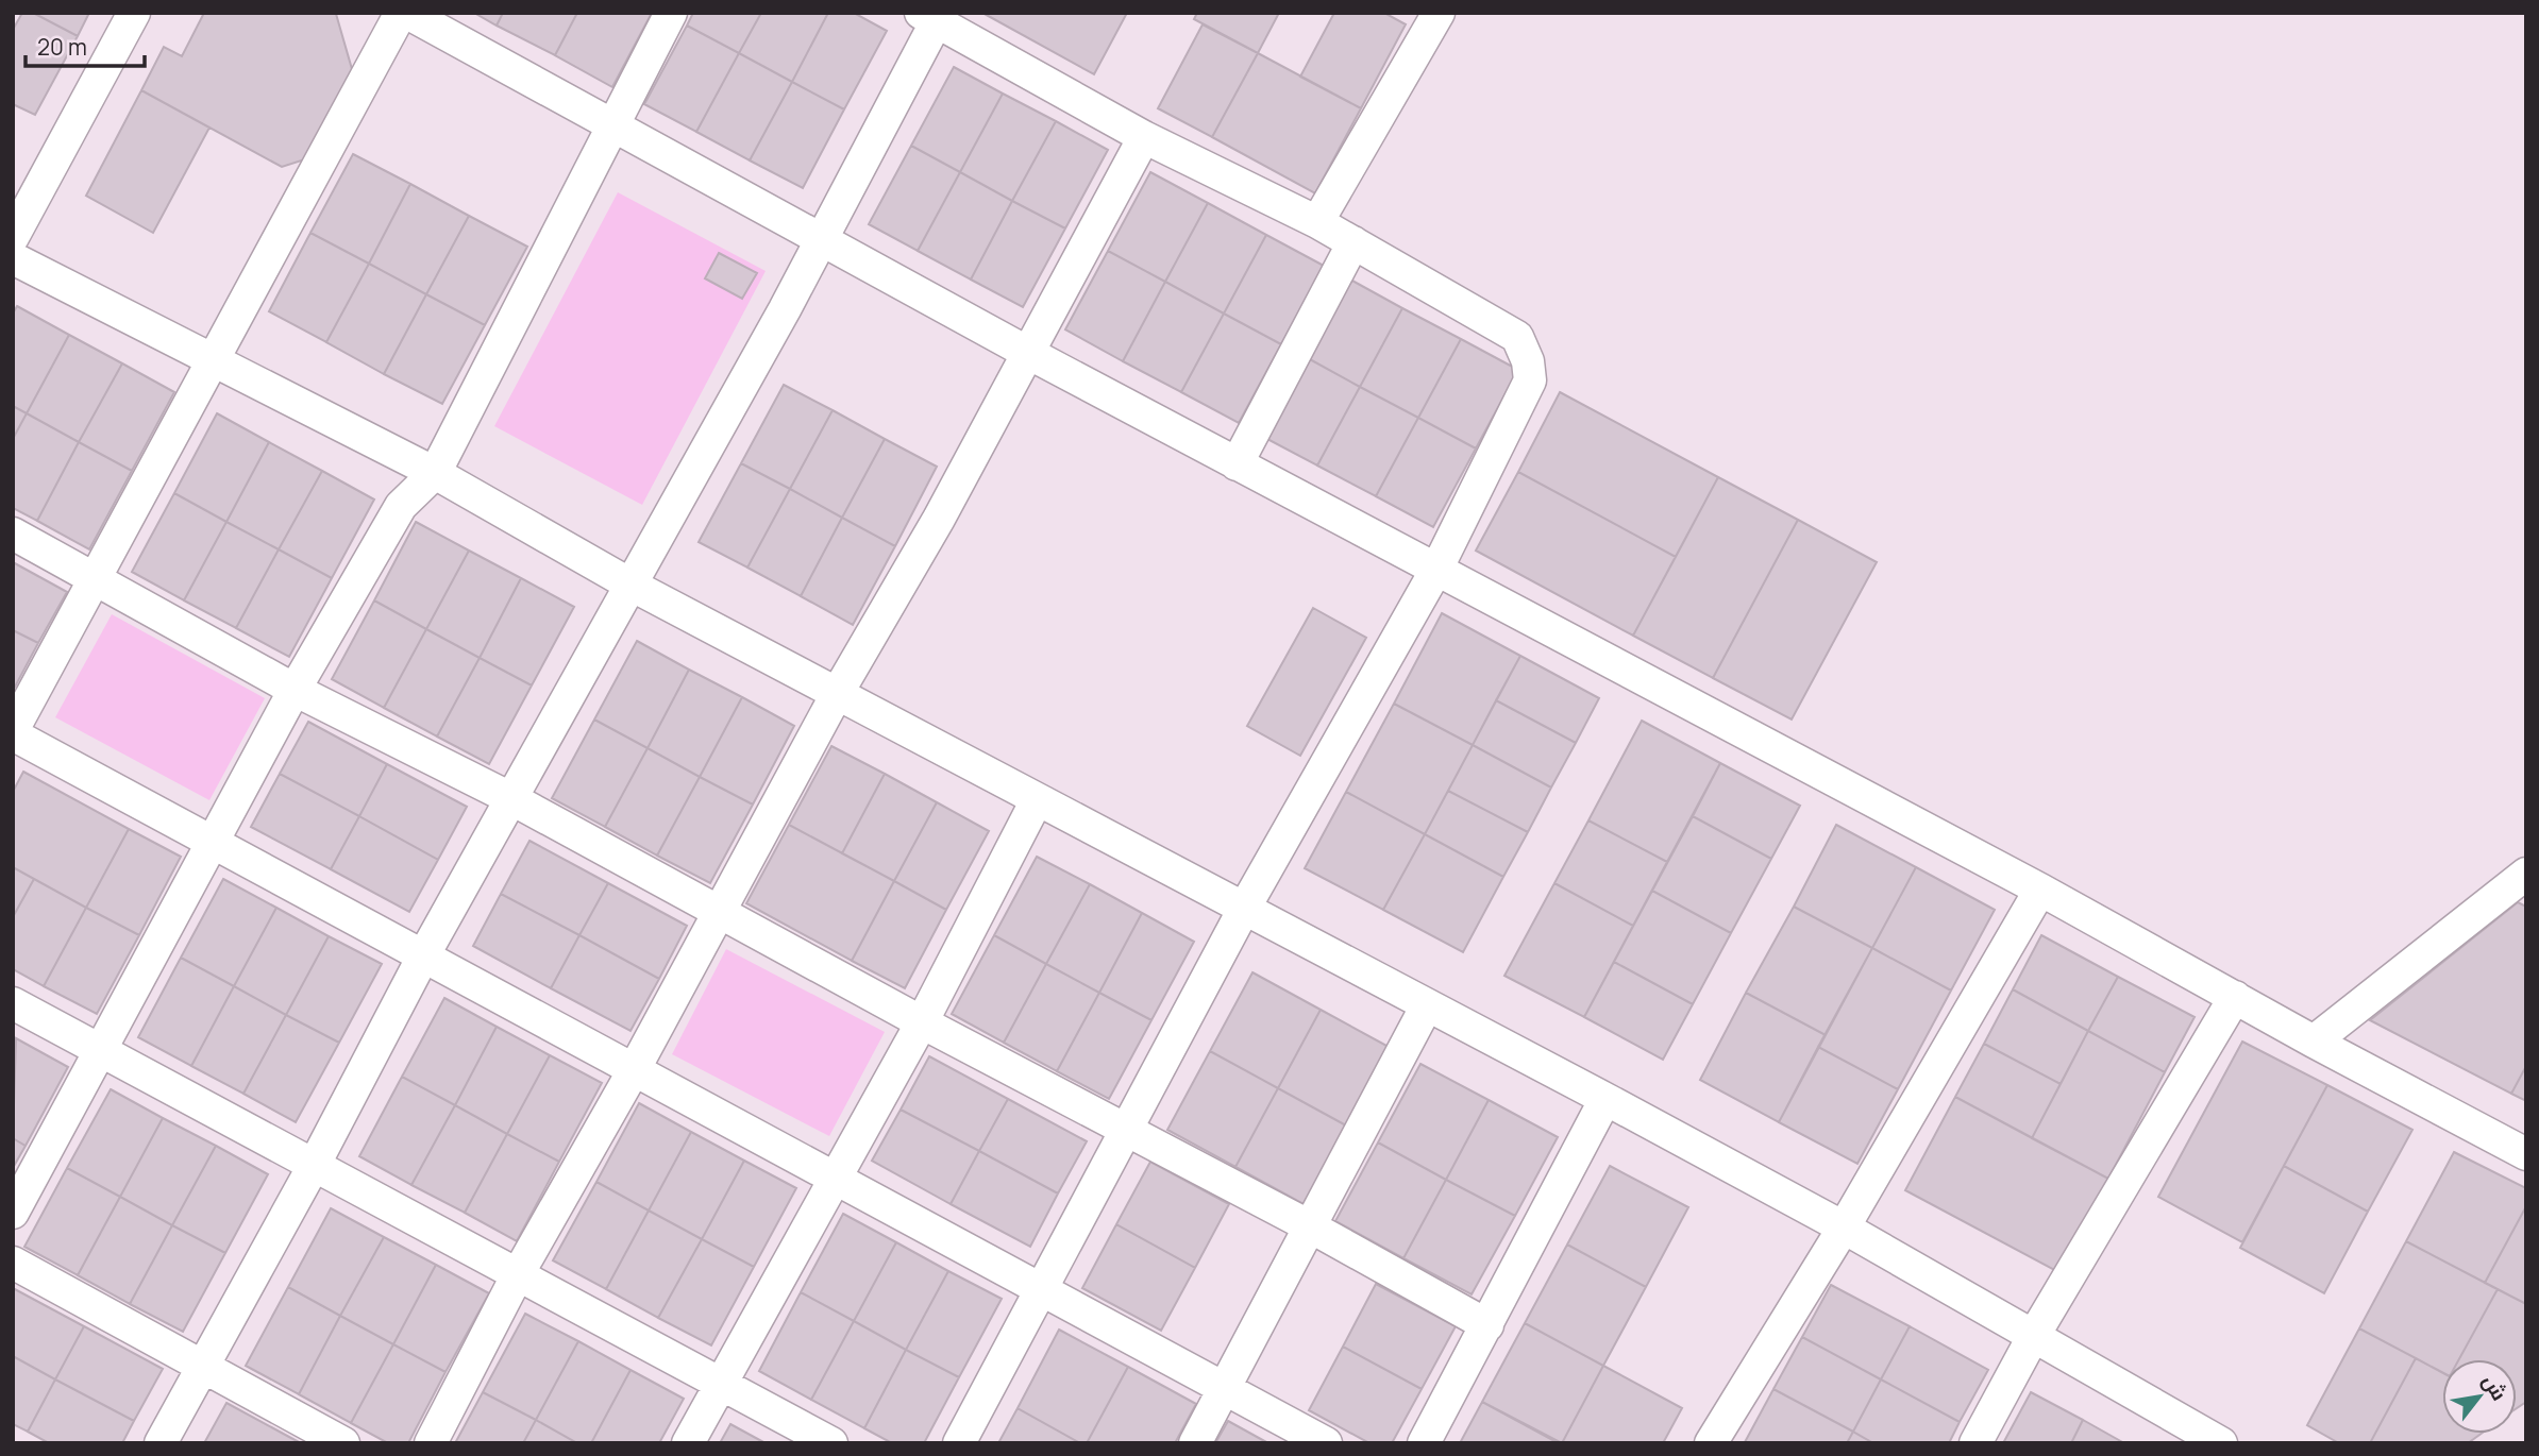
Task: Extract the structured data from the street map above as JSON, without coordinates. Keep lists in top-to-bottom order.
{
  "scale_bar": "20 m",
  "north": "top right"
}
